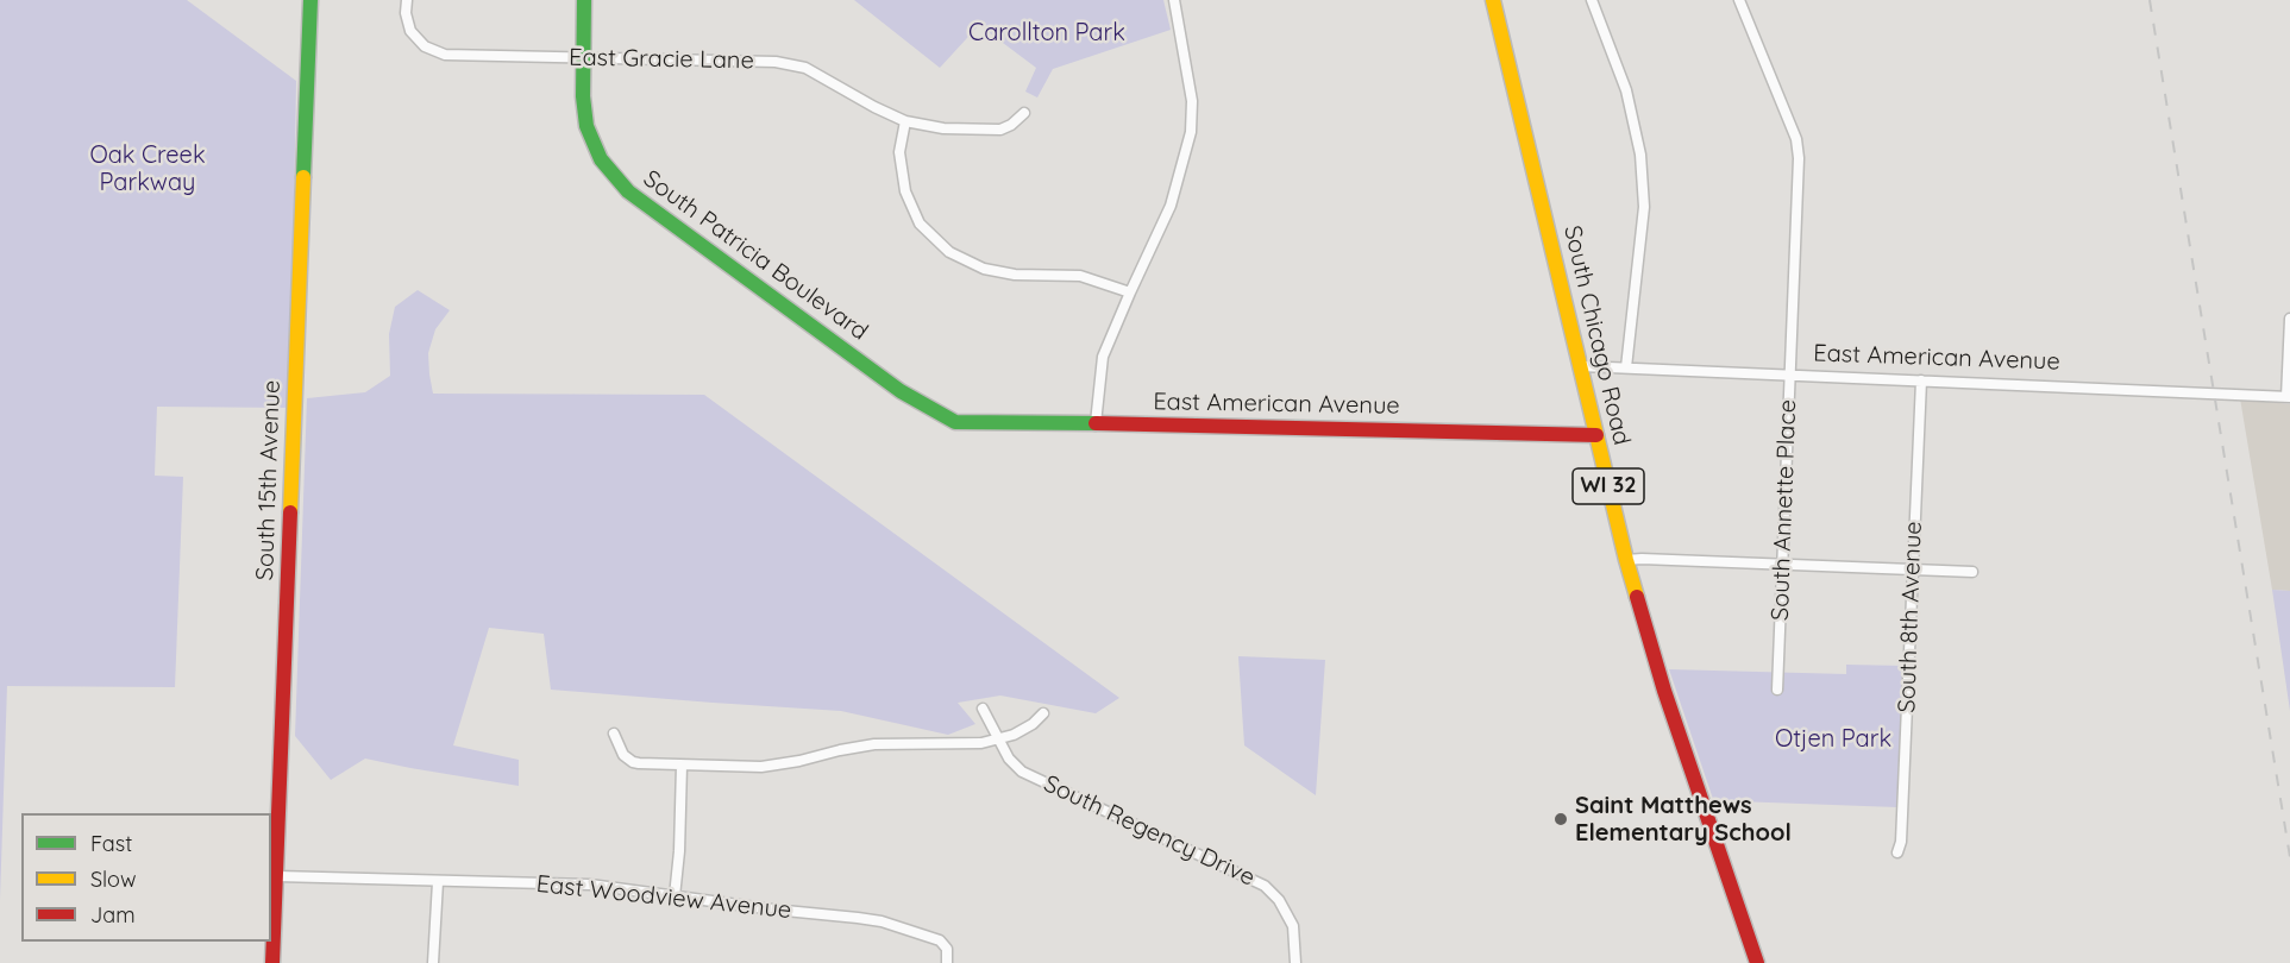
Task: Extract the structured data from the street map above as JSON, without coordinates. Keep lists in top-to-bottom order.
{
  "streets": {
    "street": [
      "East Gracie Lane",
      "South Patricia Boulevard",
      "South Chicago Road",
      "East American Avenue",
      "South 15th Avenue",
      "WI 32",
      "South Annette Place",
      "South 8th Avenue",
      "South Regency Drive",
      "East Woodview Avenue"
    ]
  },
  "crossings": [
    ["East Gracie Lane", "South Patricia Boulevard"],
    ["South Patricia Boulevard", "East American Avenue"],
    ["South Chicago Road", "East American Avenue"],
    ["East American Avenue", "South Annette Place"],
    ["East American Avenue", "South 8th Avenue"],
    ["South 15th Avenue", "East Woodview Avenue"]
  ],
  "parks": ["Carollton Park", "Oak Creek Parkway", "Otjen Park"],
  "places": ["Saint Matthews Elementary School"],
  "legend": ["Fast", "Slow", "Jam"]
}
